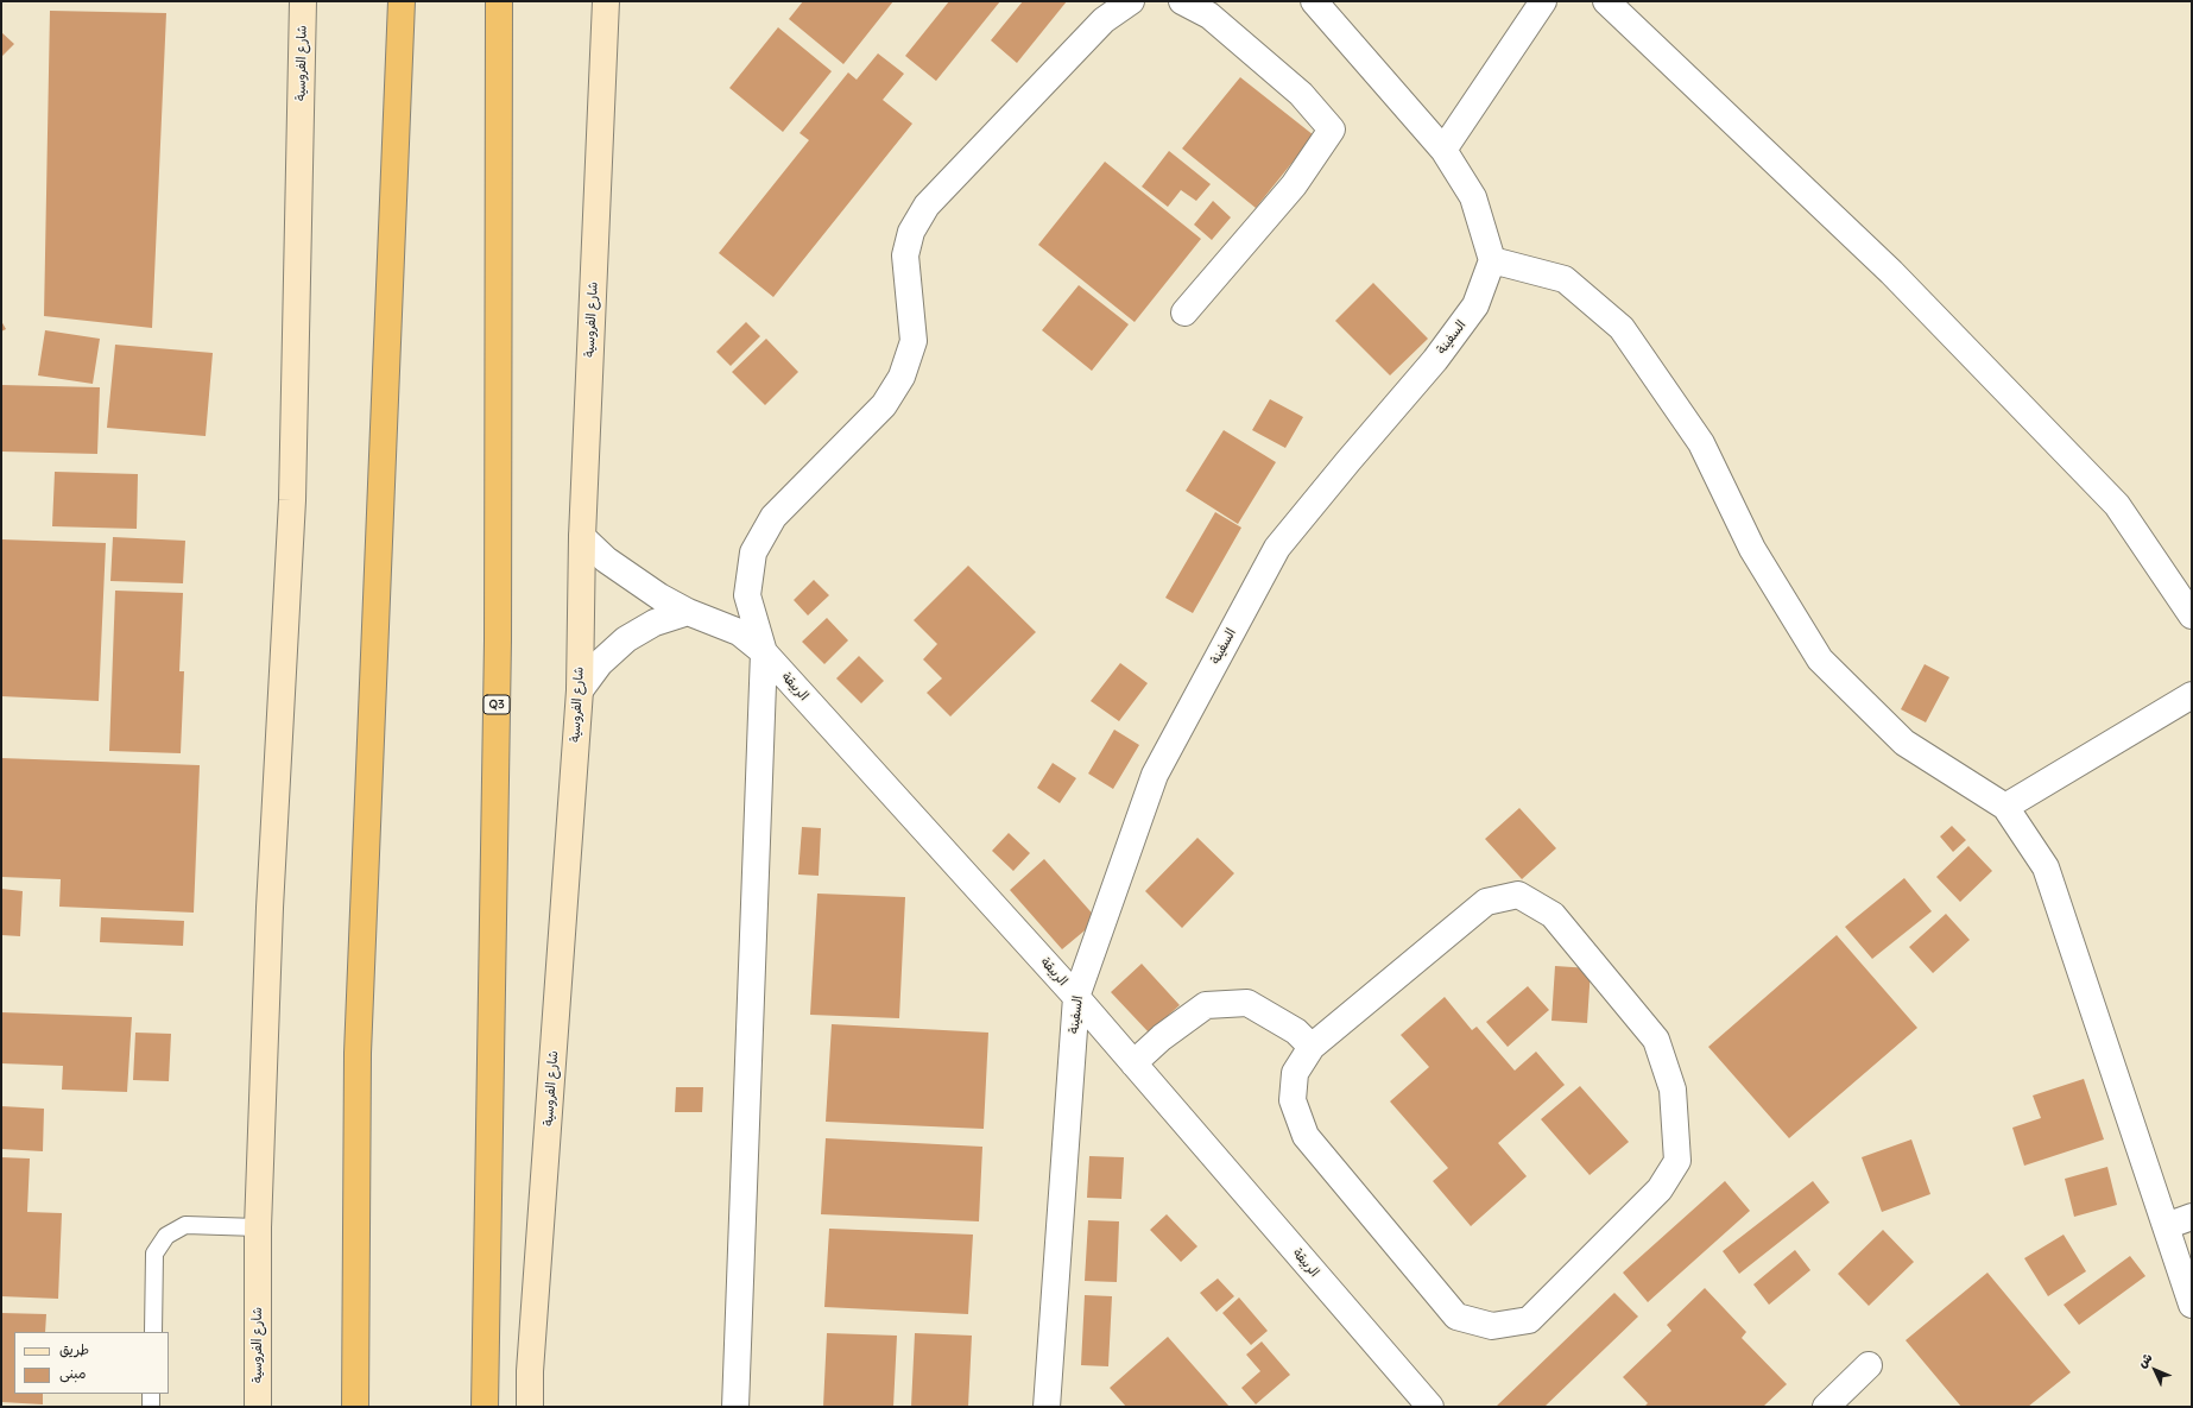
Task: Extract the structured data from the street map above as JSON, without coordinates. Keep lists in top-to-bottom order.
{
  "streets": {
    "highway": ["Q3"],
    "main road": ["شارع الفروسية"],
    "street": ["السفينة", "الربيقة"]
  },
  "crossings": [
    ["شارع الفروسية", "الربيقة"],
    ["السفينة", "الربيقة"]
  ],
  "legend": ["طريق", "مبنى"],
  "north": "top left"
}
